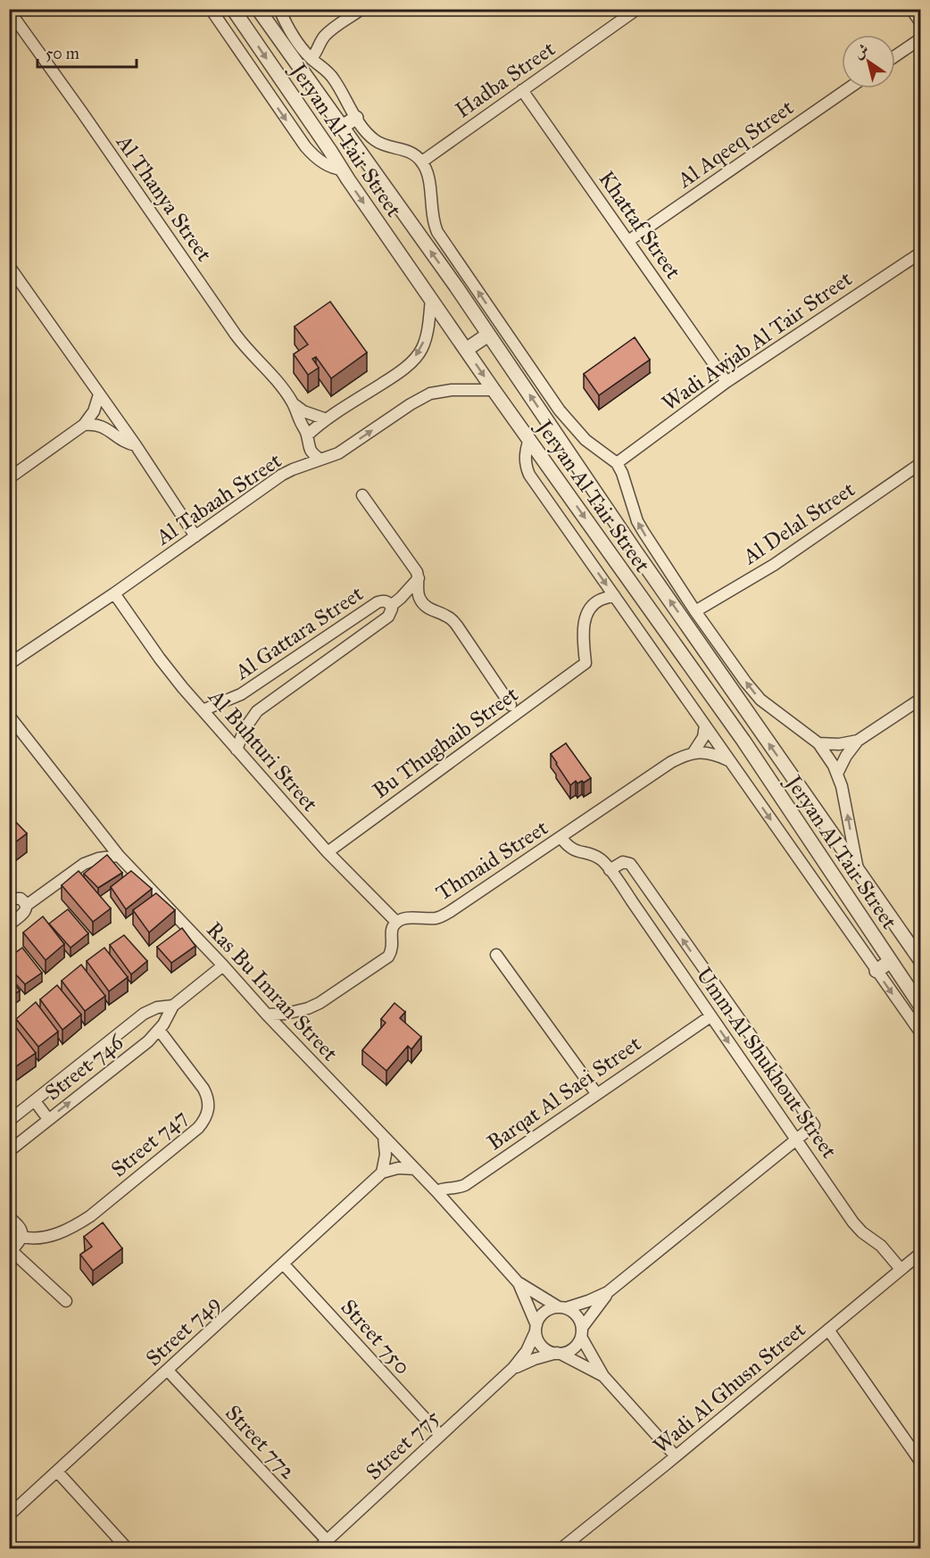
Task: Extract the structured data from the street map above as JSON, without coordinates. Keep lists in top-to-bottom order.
{
  "streets": {
    "street": [
      "Hadba Street",
      "Jeryan Al Tair Street",
      "Al Aqeeq Street",
      "Al Thanya Street",
      "Khattaf Street",
      "Wadi Awjab Al Tair Street",
      "Al Tabaah Street",
      "Al Delal Street",
      "Al Gattara Street",
      "Bu Thughaib Street",
      "Al Buhturi Street",
      "Thmaid Street",
      "Ras Bu Imran Street",
      "Umm Al Shukhout Street",
      "Street 746",
      "Barqat Al Saei Street",
      "Street 747",
      "Street 749",
      "Street 750",
      "Wadi Al Ghusn Street",
      "Street 772",
      "Street 775"
    ]
  },
  "crossings": [
    ["Hadba Street", "Jeryan Al Tair Street"],
    ["Hadba Street", "Khattaf Street"],
    ["Jeryan Al Tair Street", "Wadi Awjab Al Tair Street"],
    ["Jeryan Al Tair Street", "Al Tabaah Street"],
    ["Jeryan Al Tair Street", "Al Delal Street"],
    ["Al Aqeeq Street", "Khattaf Street"],
    ["Al Thanya Street", "Al Tabaah Street"],
    ["Khattaf Street", "Wadi Awjab Al Tair Street"],
    ["Al Tabaah Street", "Al Buhturi Street"],
    ["Al Gattara Street", "Al Buhturi Street"],
    ["Bu Thughaib Street", "Al Buhturi Street"],
    ["Al Buhturi Street", "Thmaid Street"],
    ["Thmaid Street", "Umm Al Shukhout Street"],
    ["Ras Bu Imran Street", "Street 746"],
    ["Ras Bu Imran Street", "Barqat Al Saei Street"],
    ["Ras Bu Imran Street", "Street 775"],
    ["Umm Al Shukhout Street", "Barqat Al Saei Street"],
    ["Umm Al Shukhout Street", "Wadi Al Ghusn Street"],
    ["Street 746", "Street 747"],
    ["Street 749", "Street 750"],
    ["Street 749", "Street 772"],
    ["Street 750", "Street 775"],
    ["Street 772", "Street 775"]
  ],
  "scale_bar": "50 m",
  "north": "top left"
}
